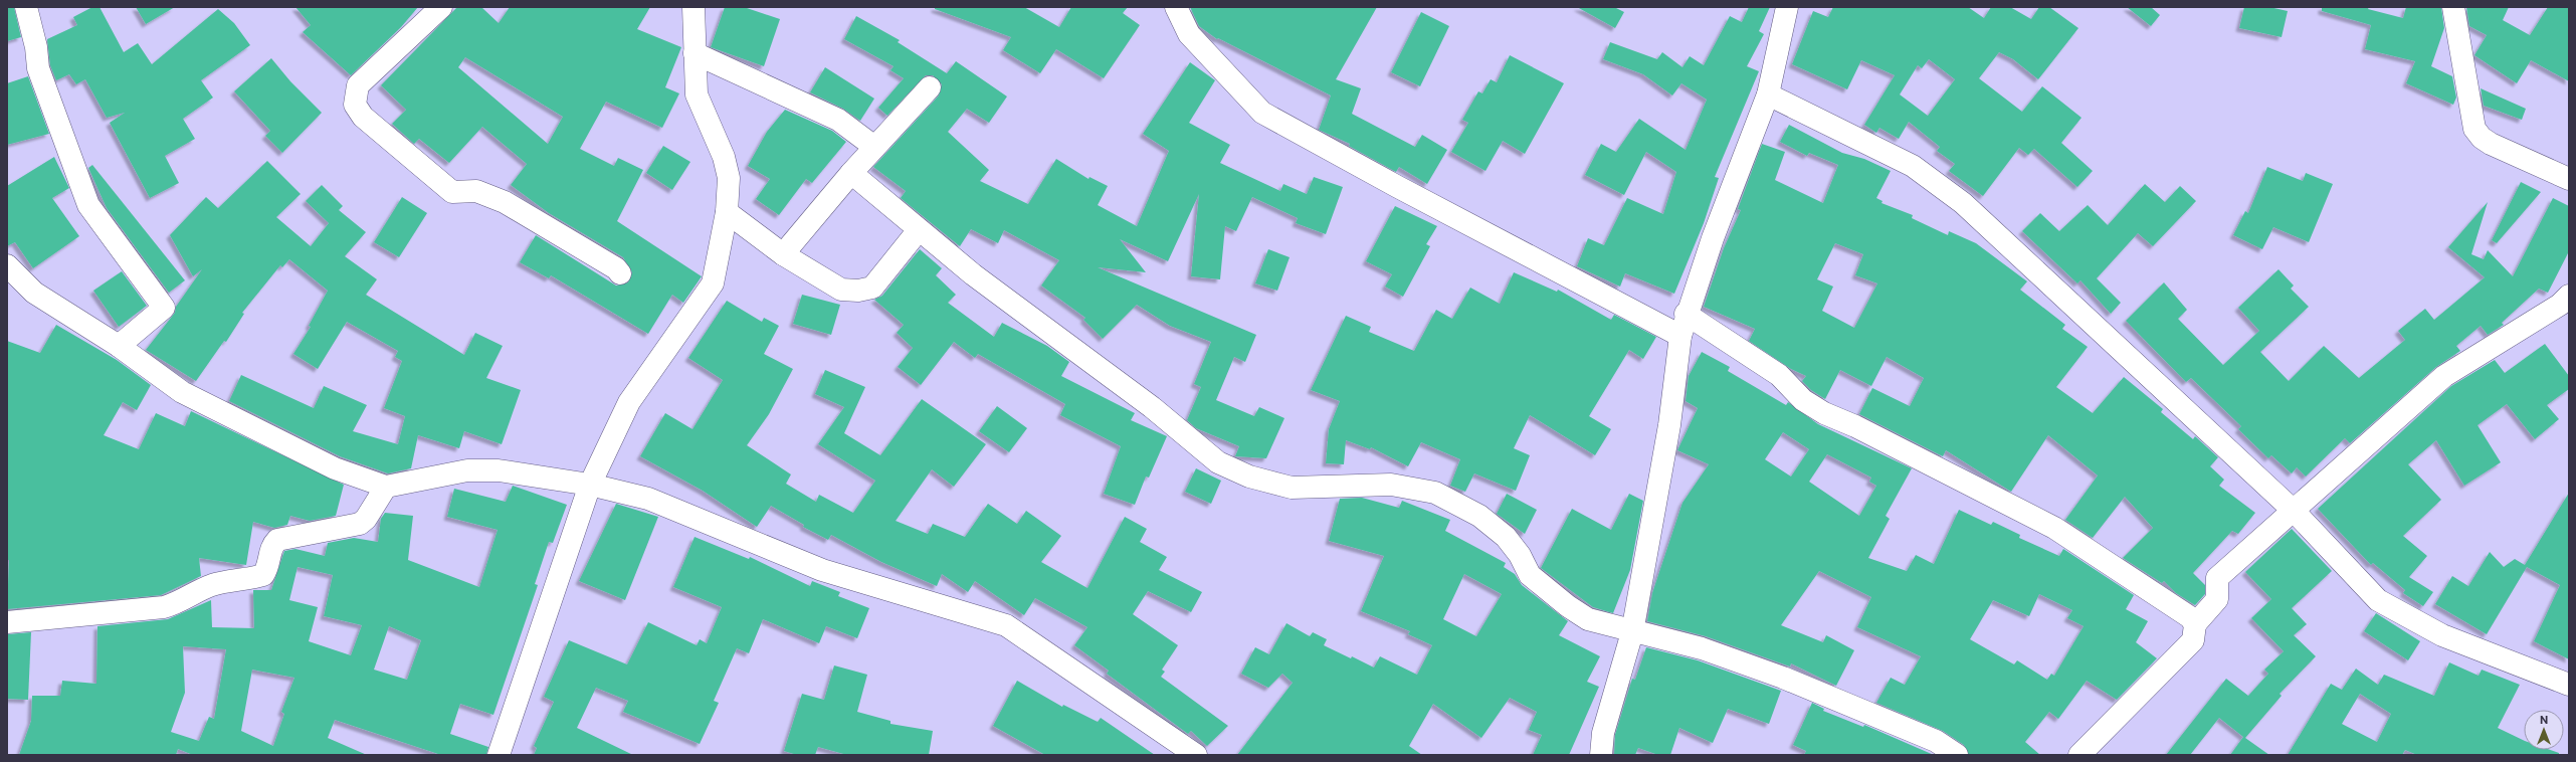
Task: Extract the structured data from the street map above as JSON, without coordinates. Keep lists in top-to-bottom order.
{
  "north": "top"
}
